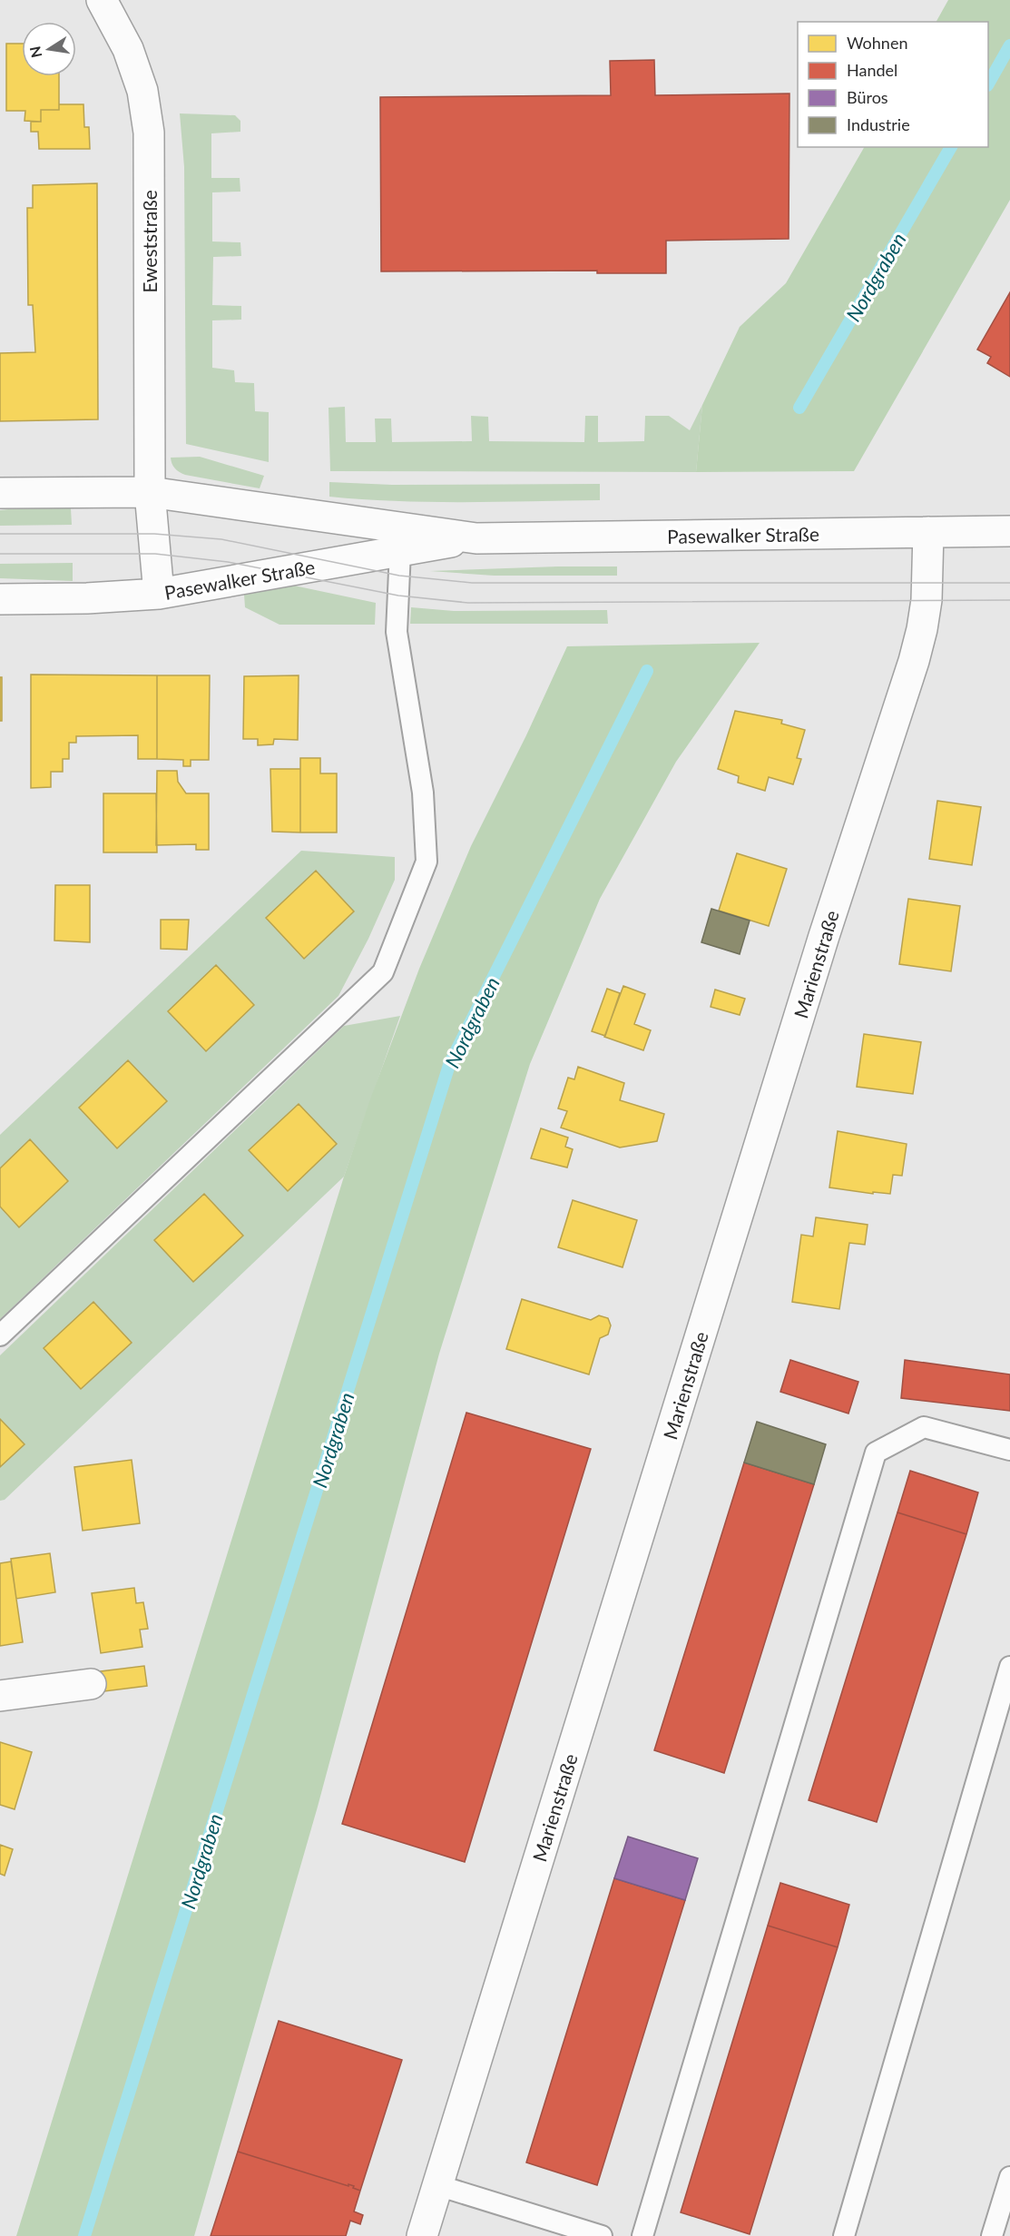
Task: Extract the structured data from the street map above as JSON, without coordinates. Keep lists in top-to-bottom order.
{
  "streets": {
    "street": ["Eweststraße", "Pasewalker Straße", "Marienstraße"]
  },
  "crossings": [
    ["Eweststraße", "Pasewalker Straße"],
    ["Pasewalker Straße", "Marienstraße"]
  ],
  "water": ["Nordgraben"],
  "legend": [
    "Wohnen",
    "Handel",
    "Büros",
    "Industrie"
  ],
  "north": "left"
}
